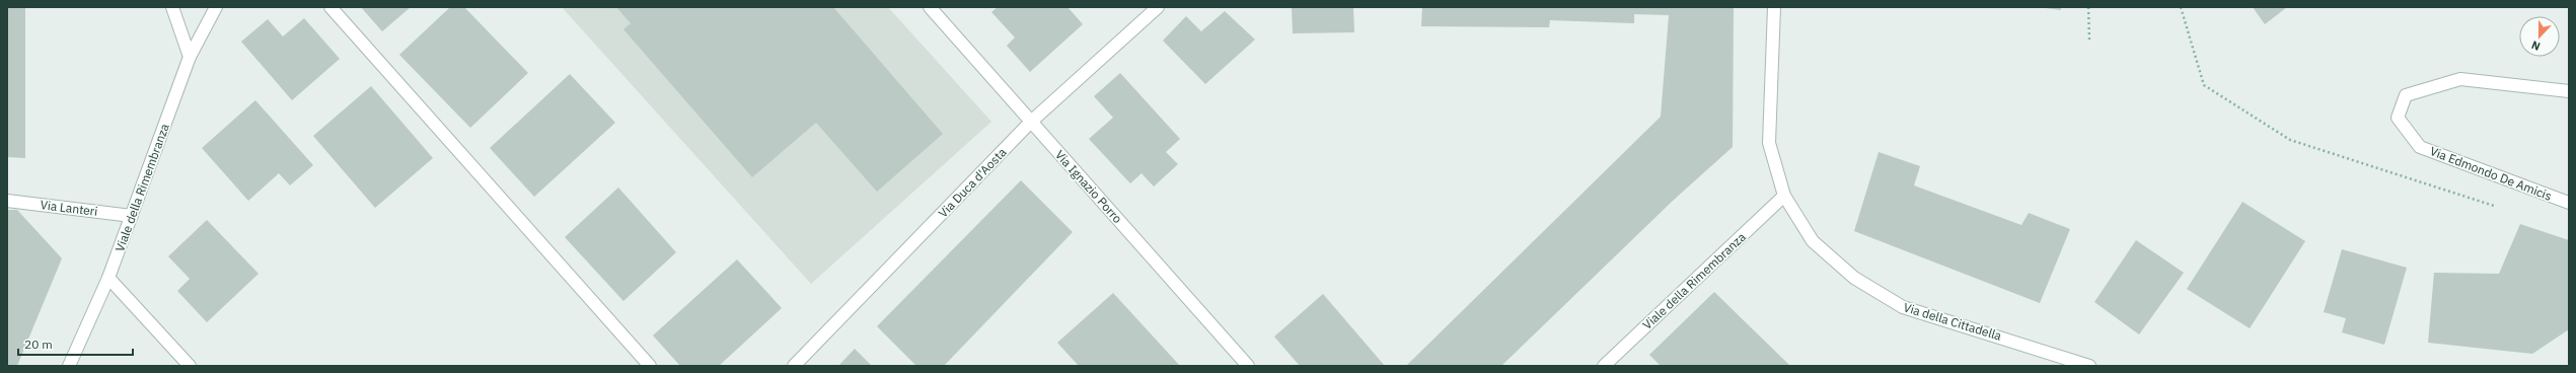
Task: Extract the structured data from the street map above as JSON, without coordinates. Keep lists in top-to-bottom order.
{
  "streets": {
    "street": [
      "Via Edmondo De Amicis",
      "Via Duca d'Aosta",
      "Via Ignazio Porro",
      "Viale della Rimembranza",
      "Via Lanteri",
      "Via della Cittadella"
    ]
  },
  "crossings": [
    ["Via Duca d'Aosta", "Via Ignazio Porro"],
    ["Viale della Rimembranza", "Via Lanteri"],
    ["Viale della Rimembranza", "Via della Cittadella"]
  ],
  "scale_bar": "20 m",
  "north": "bottom"
}
